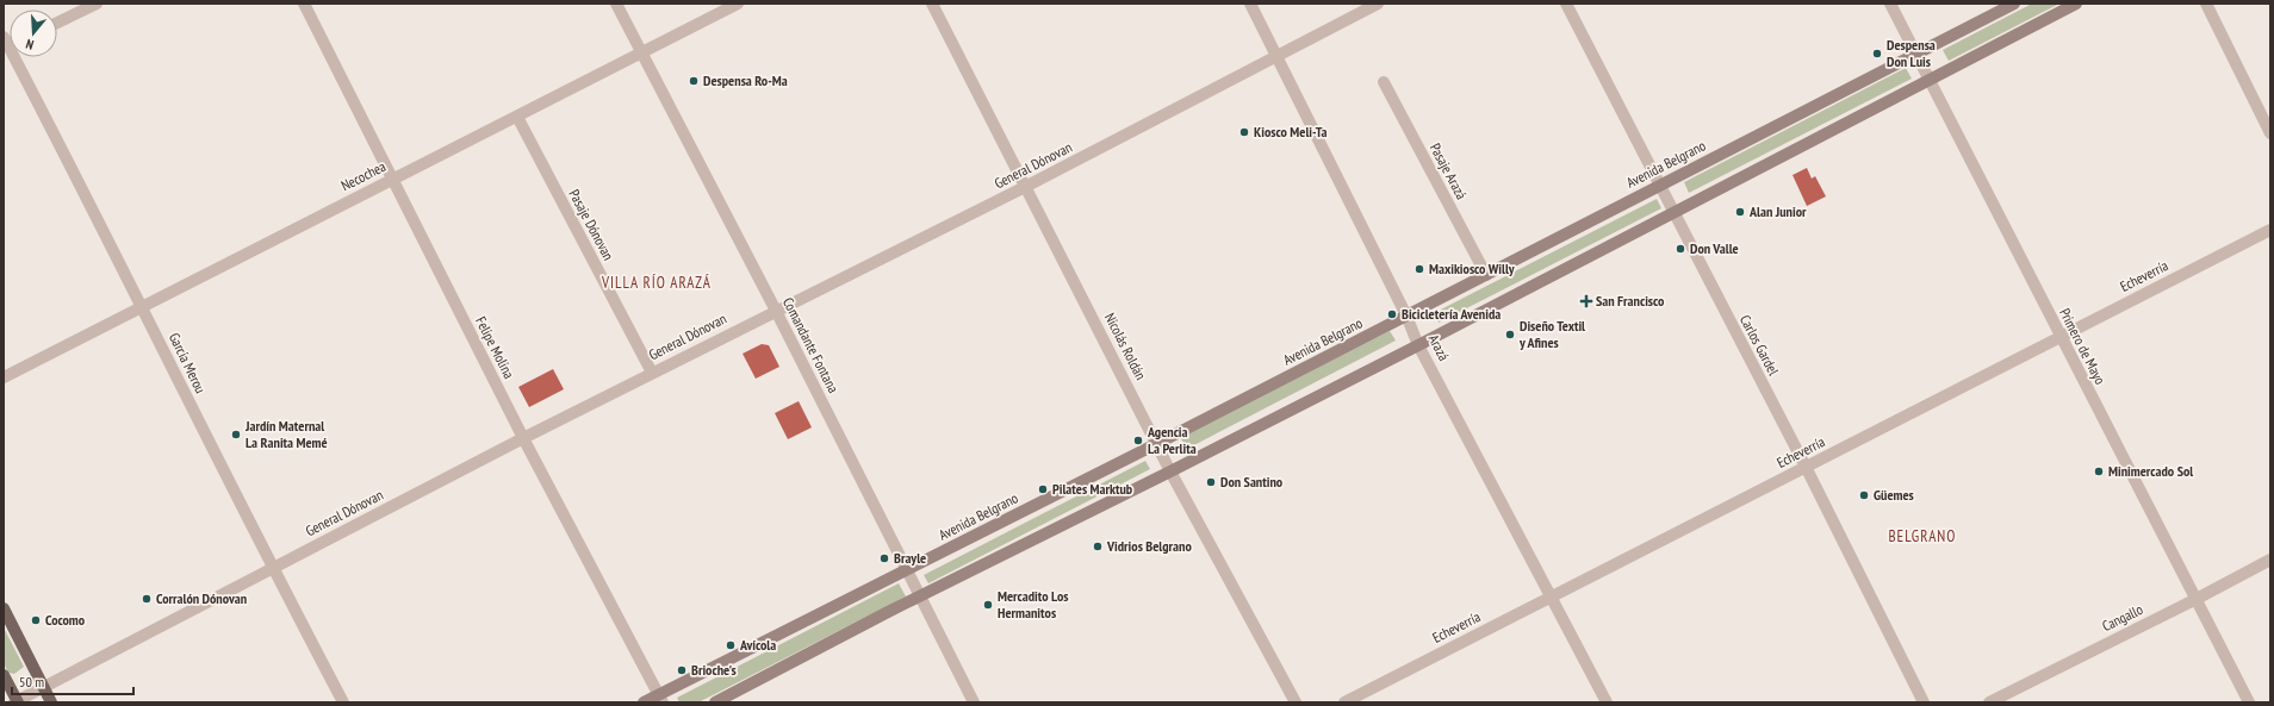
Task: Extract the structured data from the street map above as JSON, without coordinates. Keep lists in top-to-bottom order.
{
  "streets": {
    "main road": ["Avenida Belgrano"],
    "street": [
      "General Dónovan",
      "Pasaje Arazá",
      "Necochea",
      "Pasaje Dónovan",
      "Echeverría",
      "Comandante Fontana",
      "Carlos Gardel",
      "Nicolás Roldán",
      "Primero de Mayo",
      "Felipe Molina",
      "Arazá",
      "García Merou",
      "Cangallo"
    ]
  },
  "crossings": [
    ["Avenida Belgrano", "Pasaje Arazá"],
    ["Avenida Belgrano", "Comandante Fontana"],
    ["Avenida Belgrano", "Carlos Gardel"],
    ["Avenida Belgrano", "Nicolás Roldán"],
    ["Avenida Belgrano", "Primero de Mayo"],
    ["Avenida Belgrano", "Felipe Molina"],
    ["Avenida Belgrano", "Arazá"],
    ["General Dónovan", "Pasaje Dónovan"],
    ["General Dónovan", "Comandante Fontana"],
    ["General Dónovan", "Nicolás Roldán"],
    ["General Dónovan", "Felipe Molina"],
    ["General Dónovan", "Arazá"],
    ["General Dónovan", "García Merou"],
    ["Necochea", "Pasaje Dónovan"],
    ["Necochea", "Comandante Fontana"],
    ["Necochea", "Felipe Molina"],
    ["Necochea", "García Merou"],
    ["Echeverría", "Carlos Gardel"],
    ["Echeverría", "Primero de Mayo"],
    ["Echeverría", "Arazá"],
    ["Primero de Mayo", "Cangallo"]
  ],
  "districts": ["VILLA RÍO ARAZÁ", "BELGRANO"],
  "places": {
    "other": [
      "Despensa Don Luis",
      "Despensa Ro-Ma",
      "Kiosco Meli-Ta",
      "Alan Junior",
      "Don Valle",
      "Maxikiosco Willy",
      "Bicicletería Avenida",
      "Diseño Textil y Afines",
      "Jardín Maternal La Ranita Memé",
      "Agencia La Perlita",
      "Minimercado Sol",
      "Don Santino",
      "Pilates Marktub",
      "Güemes",
      "Vidrios Belgrano",
      "Brayle",
      "Corralón Dónovan",
      "Mercadito Los Hermanitos",
      "Cocomo",
      "Avícola",
      "Brioche's"
    ],
    "health": ["San Francisco"]
  },
  "scale_bar": "50 m",
  "north": "bottom"
}
